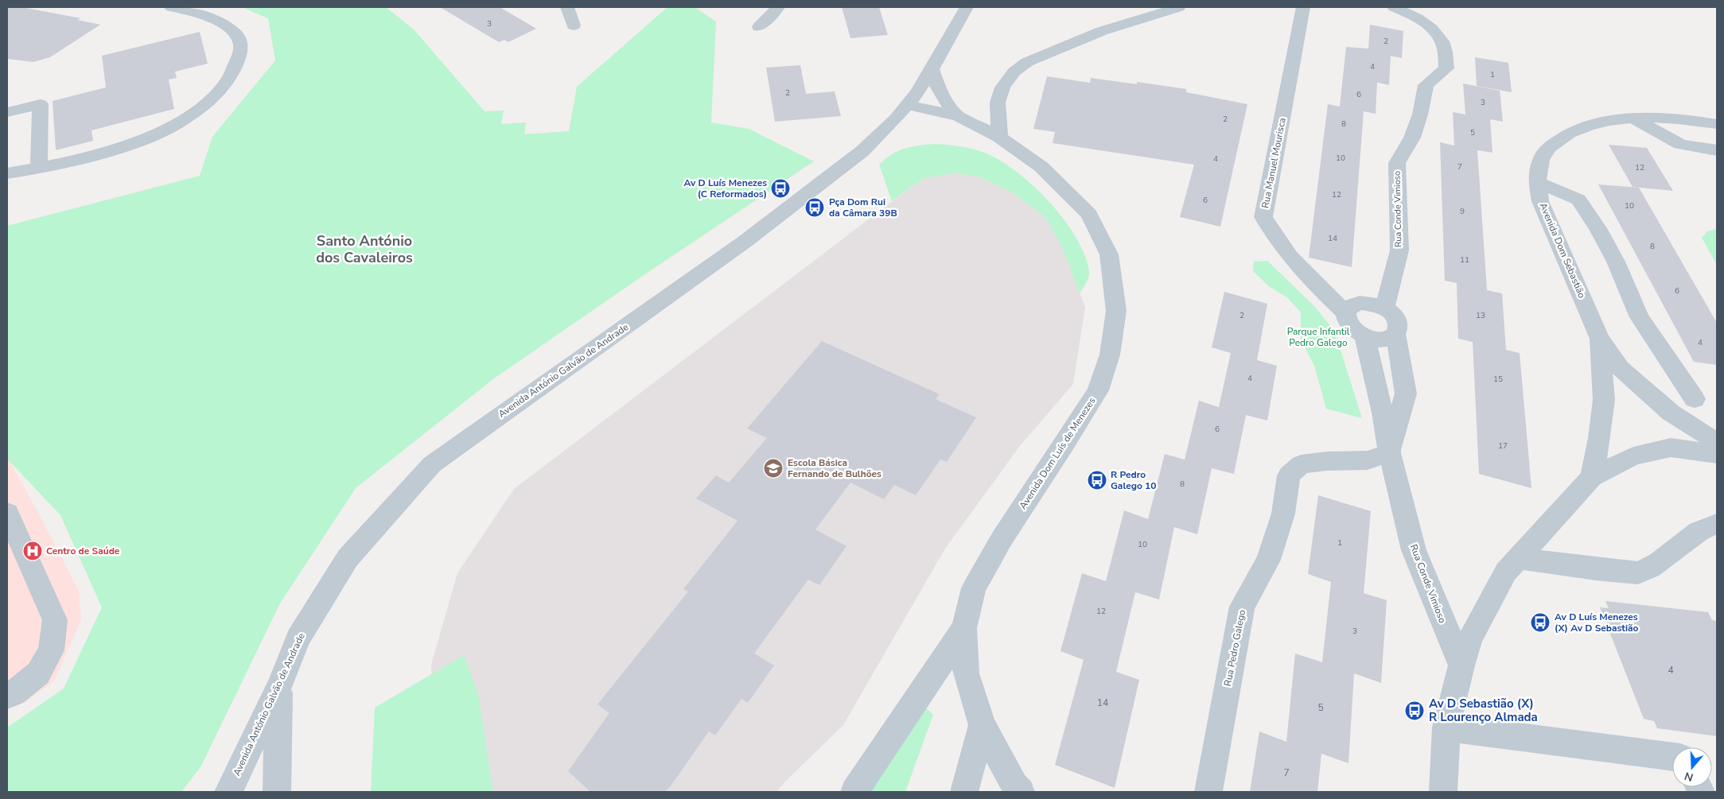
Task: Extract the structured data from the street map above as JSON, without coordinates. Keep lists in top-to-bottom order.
{
  "streets": {
    "street": [
      "Rua Manuel Mourisca",
      "Rua Conde Vimioso",
      "Avenida Dom Sebastião",
      "Avenida António Galvão de Andrade",
      "Avenida Dom Luís de Menezes",
      "Rua Pedro Galego"
    ]
  },
  "crossings": [
    ["Rua Manuel Mourisca", "Rua Conde Vimioso"],
    ["Rua Conde Vimioso", "Rua Pedro Galego"],
    ["Avenida António Galvão de Andrade", "Avenida Dom Luís de Menezes"]
  ],
  "districts": ["Santo António dos Cavaleiros"],
  "parks": ["Parque Infantil Pedro Galego"],
  "places": {
    "bus stop": [
      "Av D Luís Menezes (C Reformados)",
      "Pça Dom Rui da Câmara 39B",
      "R Pedro Galego 10",
      "Av D Luís Menezes (X) Av D Sebastião",
      "Av D Sebastião (X) R Lourenço Almada"
    ],
    "school or university": ["Escola Básica Fernando de Bulhões"],
    "hospital": ["Centro de Saúde"]
  },
  "house_numbers": [
    "3",
    "2",
    "4",
    "1",
    "2",
    "6",
    "3",
    "2",
    "8",
    "5",
    "10",
    "4",
    "7",
    "12",
    "12",
    "6",
    "10",
    "9",
    "14",
    "8",
    "11",
    "6",
    "2",
    "13",
    "4",
    "4",
    "15",
    "6",
    "17",
    "8",
    "1",
    "10",
    "12",
    "3",
    "4",
    "14",
    "5",
    "7"
  ],
  "north": "bottom"
}
